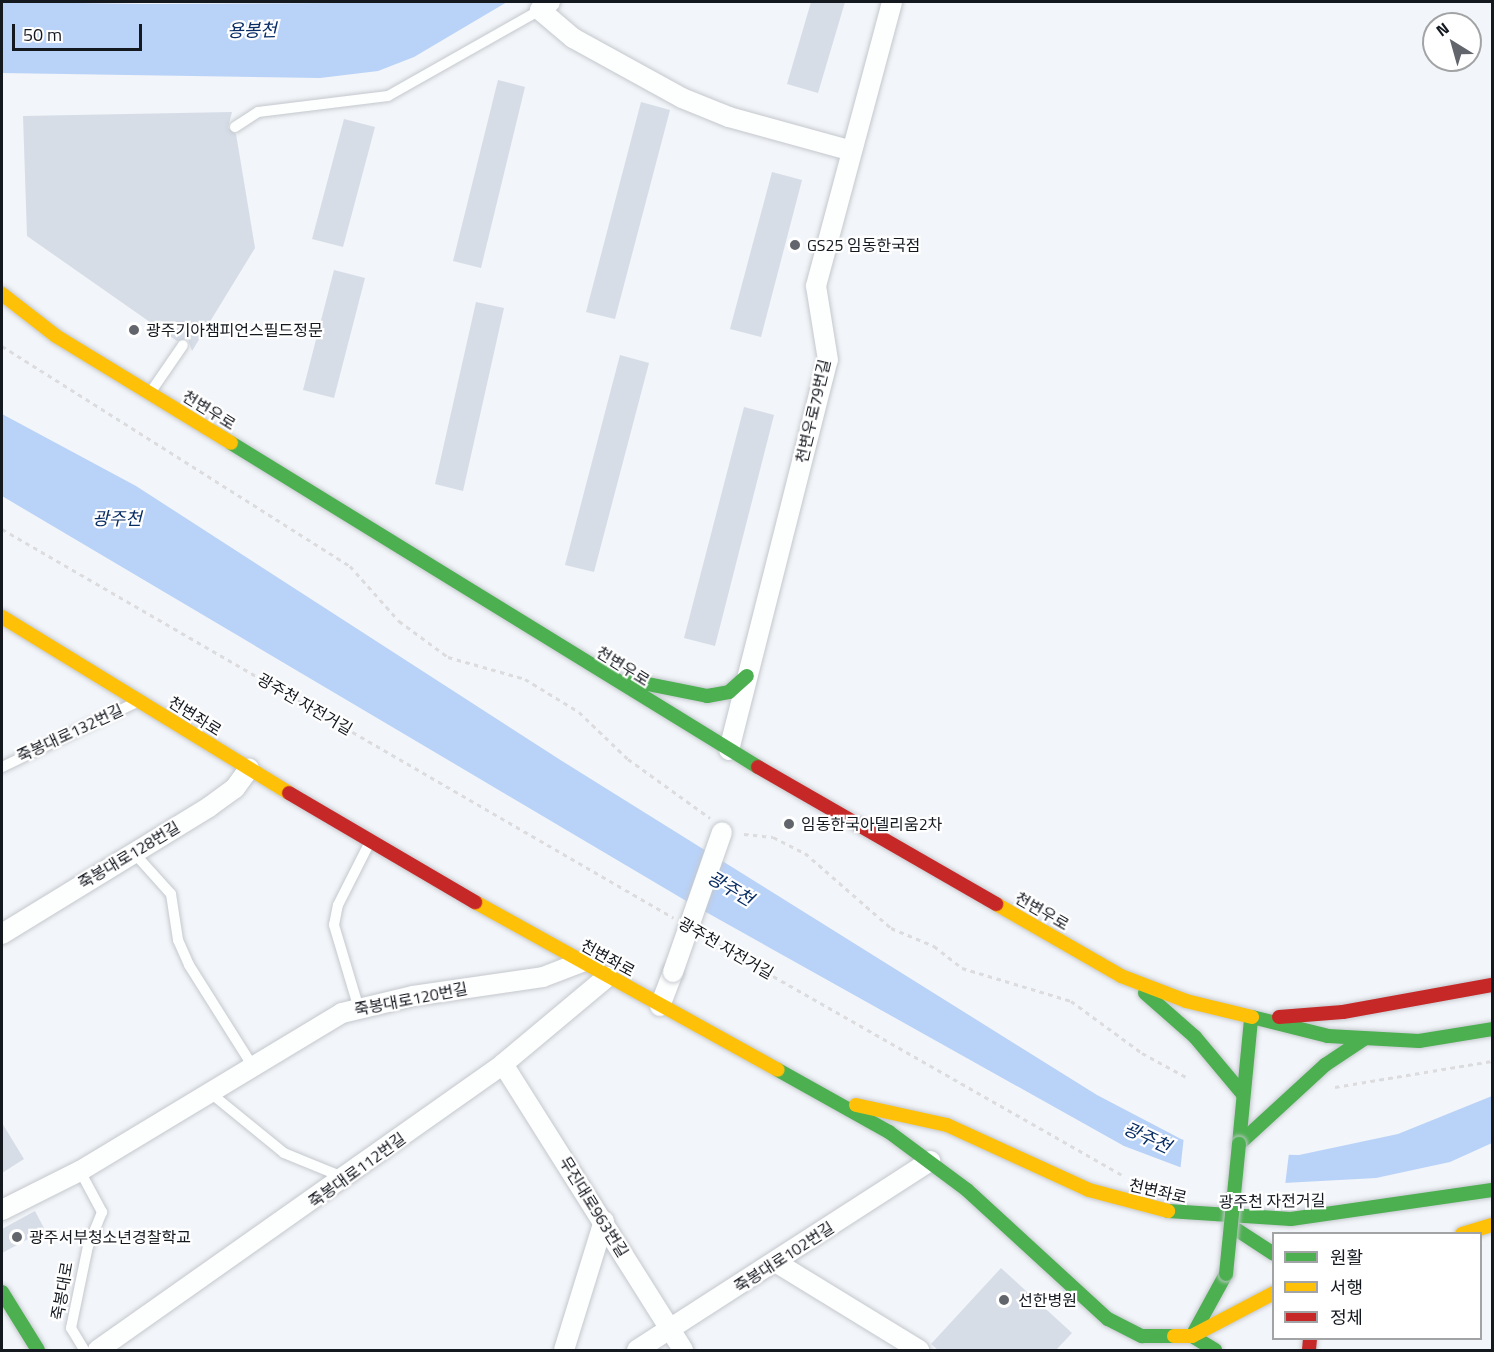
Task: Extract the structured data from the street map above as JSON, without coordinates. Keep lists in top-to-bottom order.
{
  "streets": {
    "street": [
      "천변우로",
      "천변우로79번길",
      "천변좌로",
      "죽봉대로128번길",
      "죽봉대로120번길",
      "죽봉대로112번길",
      "무진대로963번길",
      "죽봉대로102번길"
    ],
    "lane": ["죽봉대로132번길", "죽봉대로"],
    "path": ["광주천 자전거길"]
  },
  "crossings": [
    ["천변우로", "천변우로79번길"],
    ["천변좌로", "죽봉대로132번길"],
    ["천변좌로", "죽봉대로128번길"],
    ["천변좌로", "죽봉대로120번길"],
    ["천변좌로", "죽봉대로112번길"],
    ["천변좌로", "죽봉대로102번길"],
    ["죽봉대로120번길", "죽봉대로"],
    ["죽봉대로112번길", "무진대로963번길"],
    ["무진대로963번길", "죽봉대로102번길"]
  ],
  "water": ["용봉천", "광주천"],
  "places": [
    "GS25 임동한국점",
    "광주기아챔피언스필드정문",
    "임동한국아델리움2차",
    "광주서부청소년경찰학교",
    "선한병원"
  ],
  "legend": ["원활", "서행", "정체"],
  "scale_bar": "50 m",
  "north": "top left"
}
